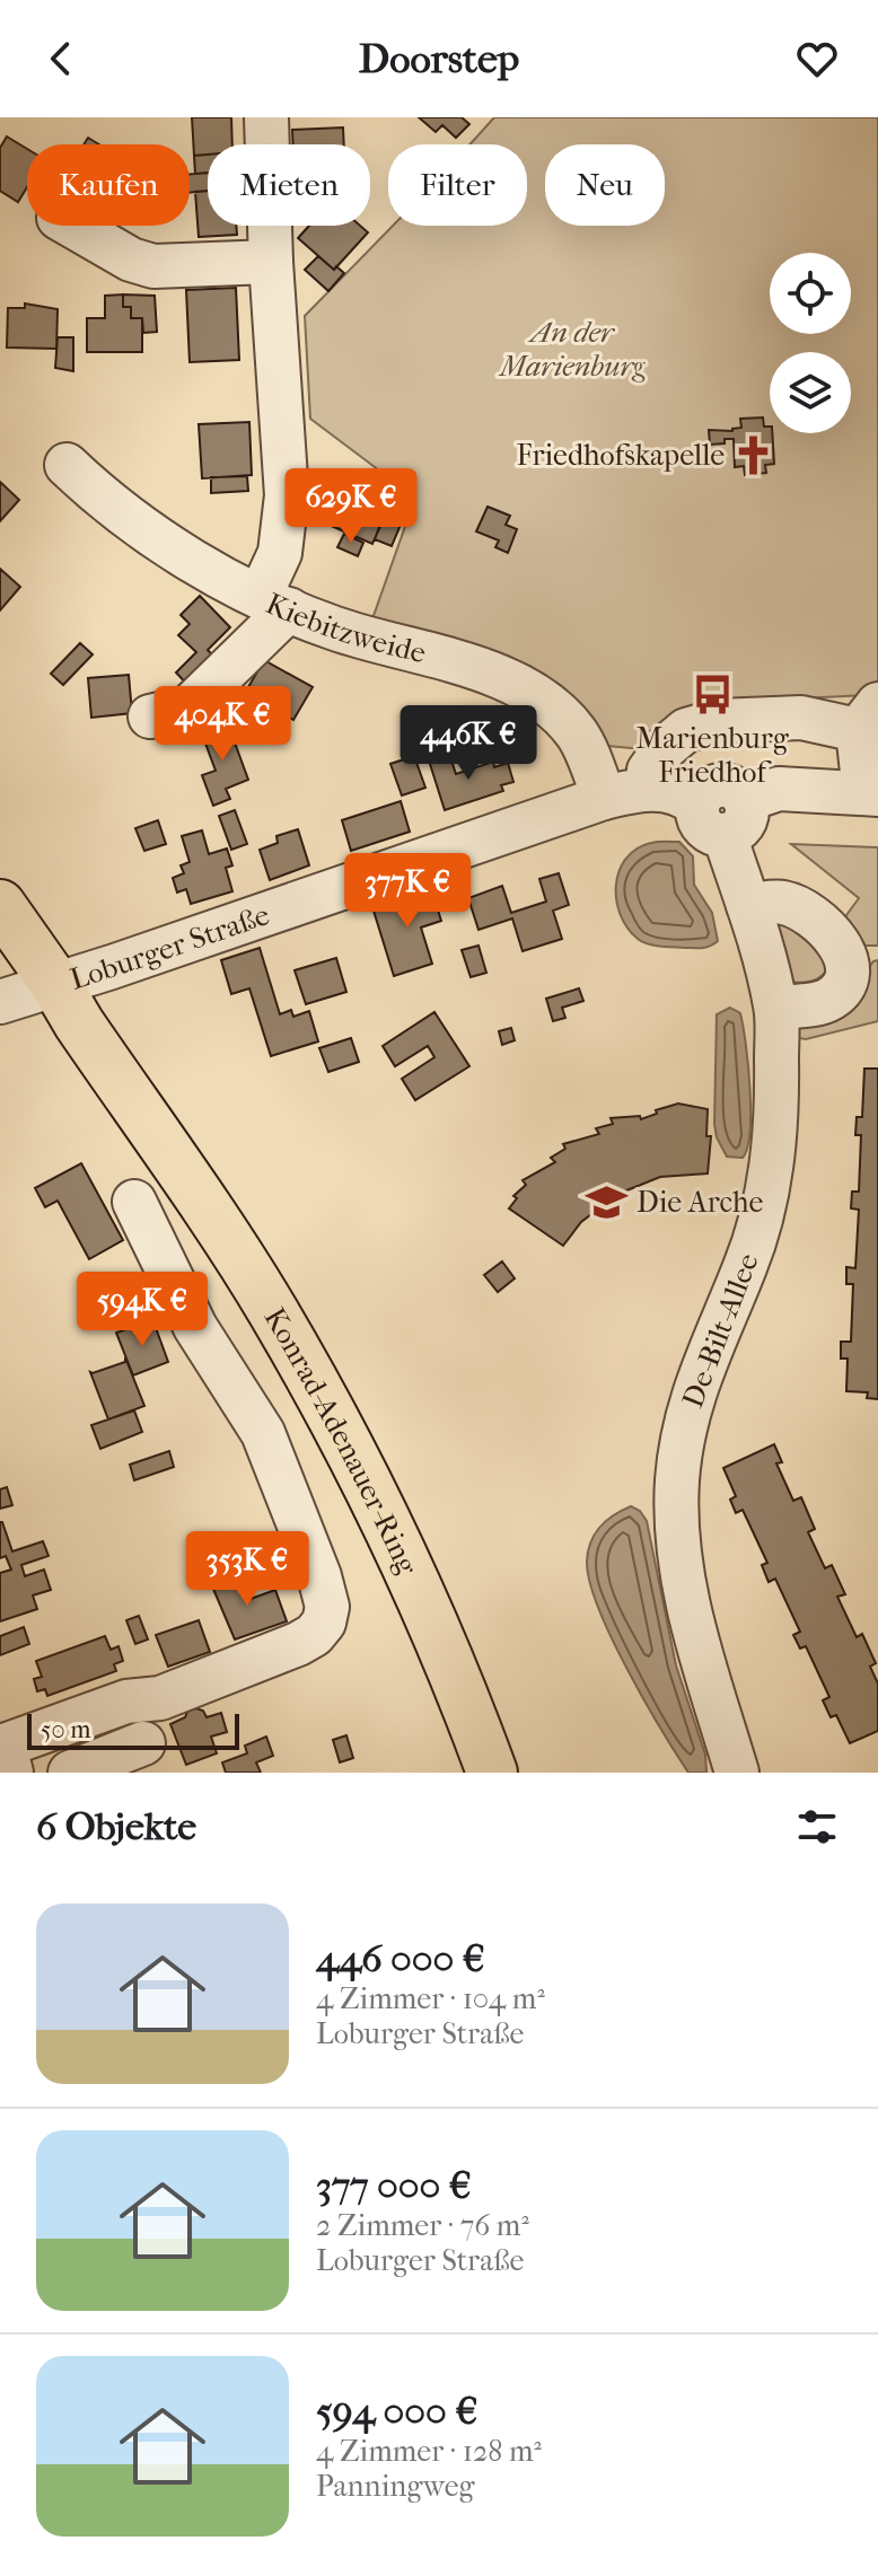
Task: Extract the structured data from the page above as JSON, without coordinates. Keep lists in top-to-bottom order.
{
  "streets": {
    "main road": ["Konrad-Adenauer-Ring"],
    "street": ["Kiebitzweide", "Loburger Straße", "De-Bilt-Allee"]
  },
  "crossings": [
    ["Kiebitzweide", "Loburger Straße"],
    ["Loburger Straße", "Konrad-Adenauer-Ring"]
  ],
  "parks": ["An der Marienburg"],
  "places": {
    "church": ["Friedhofskapelle"],
    "bus stop": ["Marienburg Friedhof"],
    "school or university": ["Die Arche"]
  },
  "scale_bar": "50 m",
  "page": {
    "header": "Doorstep",
    "chip": [
      "Kaufen",
      "Mieten",
      "Filter",
      "Neu"
    ],
    "price": [
      "629K €",
      "404K €",
      "446K €",
      "377K €",
      "594K €",
      "353K €"
    ],
    "scale": "50 m",
    "heading": "6 Objekte",
    "list": [
      {
        "name": "446 000 €",
        "note": "4 Zimmer · 104 m² · Loburger Straße"
      },
      {
        "name": "377 000 €",
        "note": "2 Zimmer · 76 m² · Loburger Straße"
      },
      {
        "name": "594 000 €",
        "note": "4 Zimmer · 128 m² · Panningweg"
      }
    ]
  }
}
